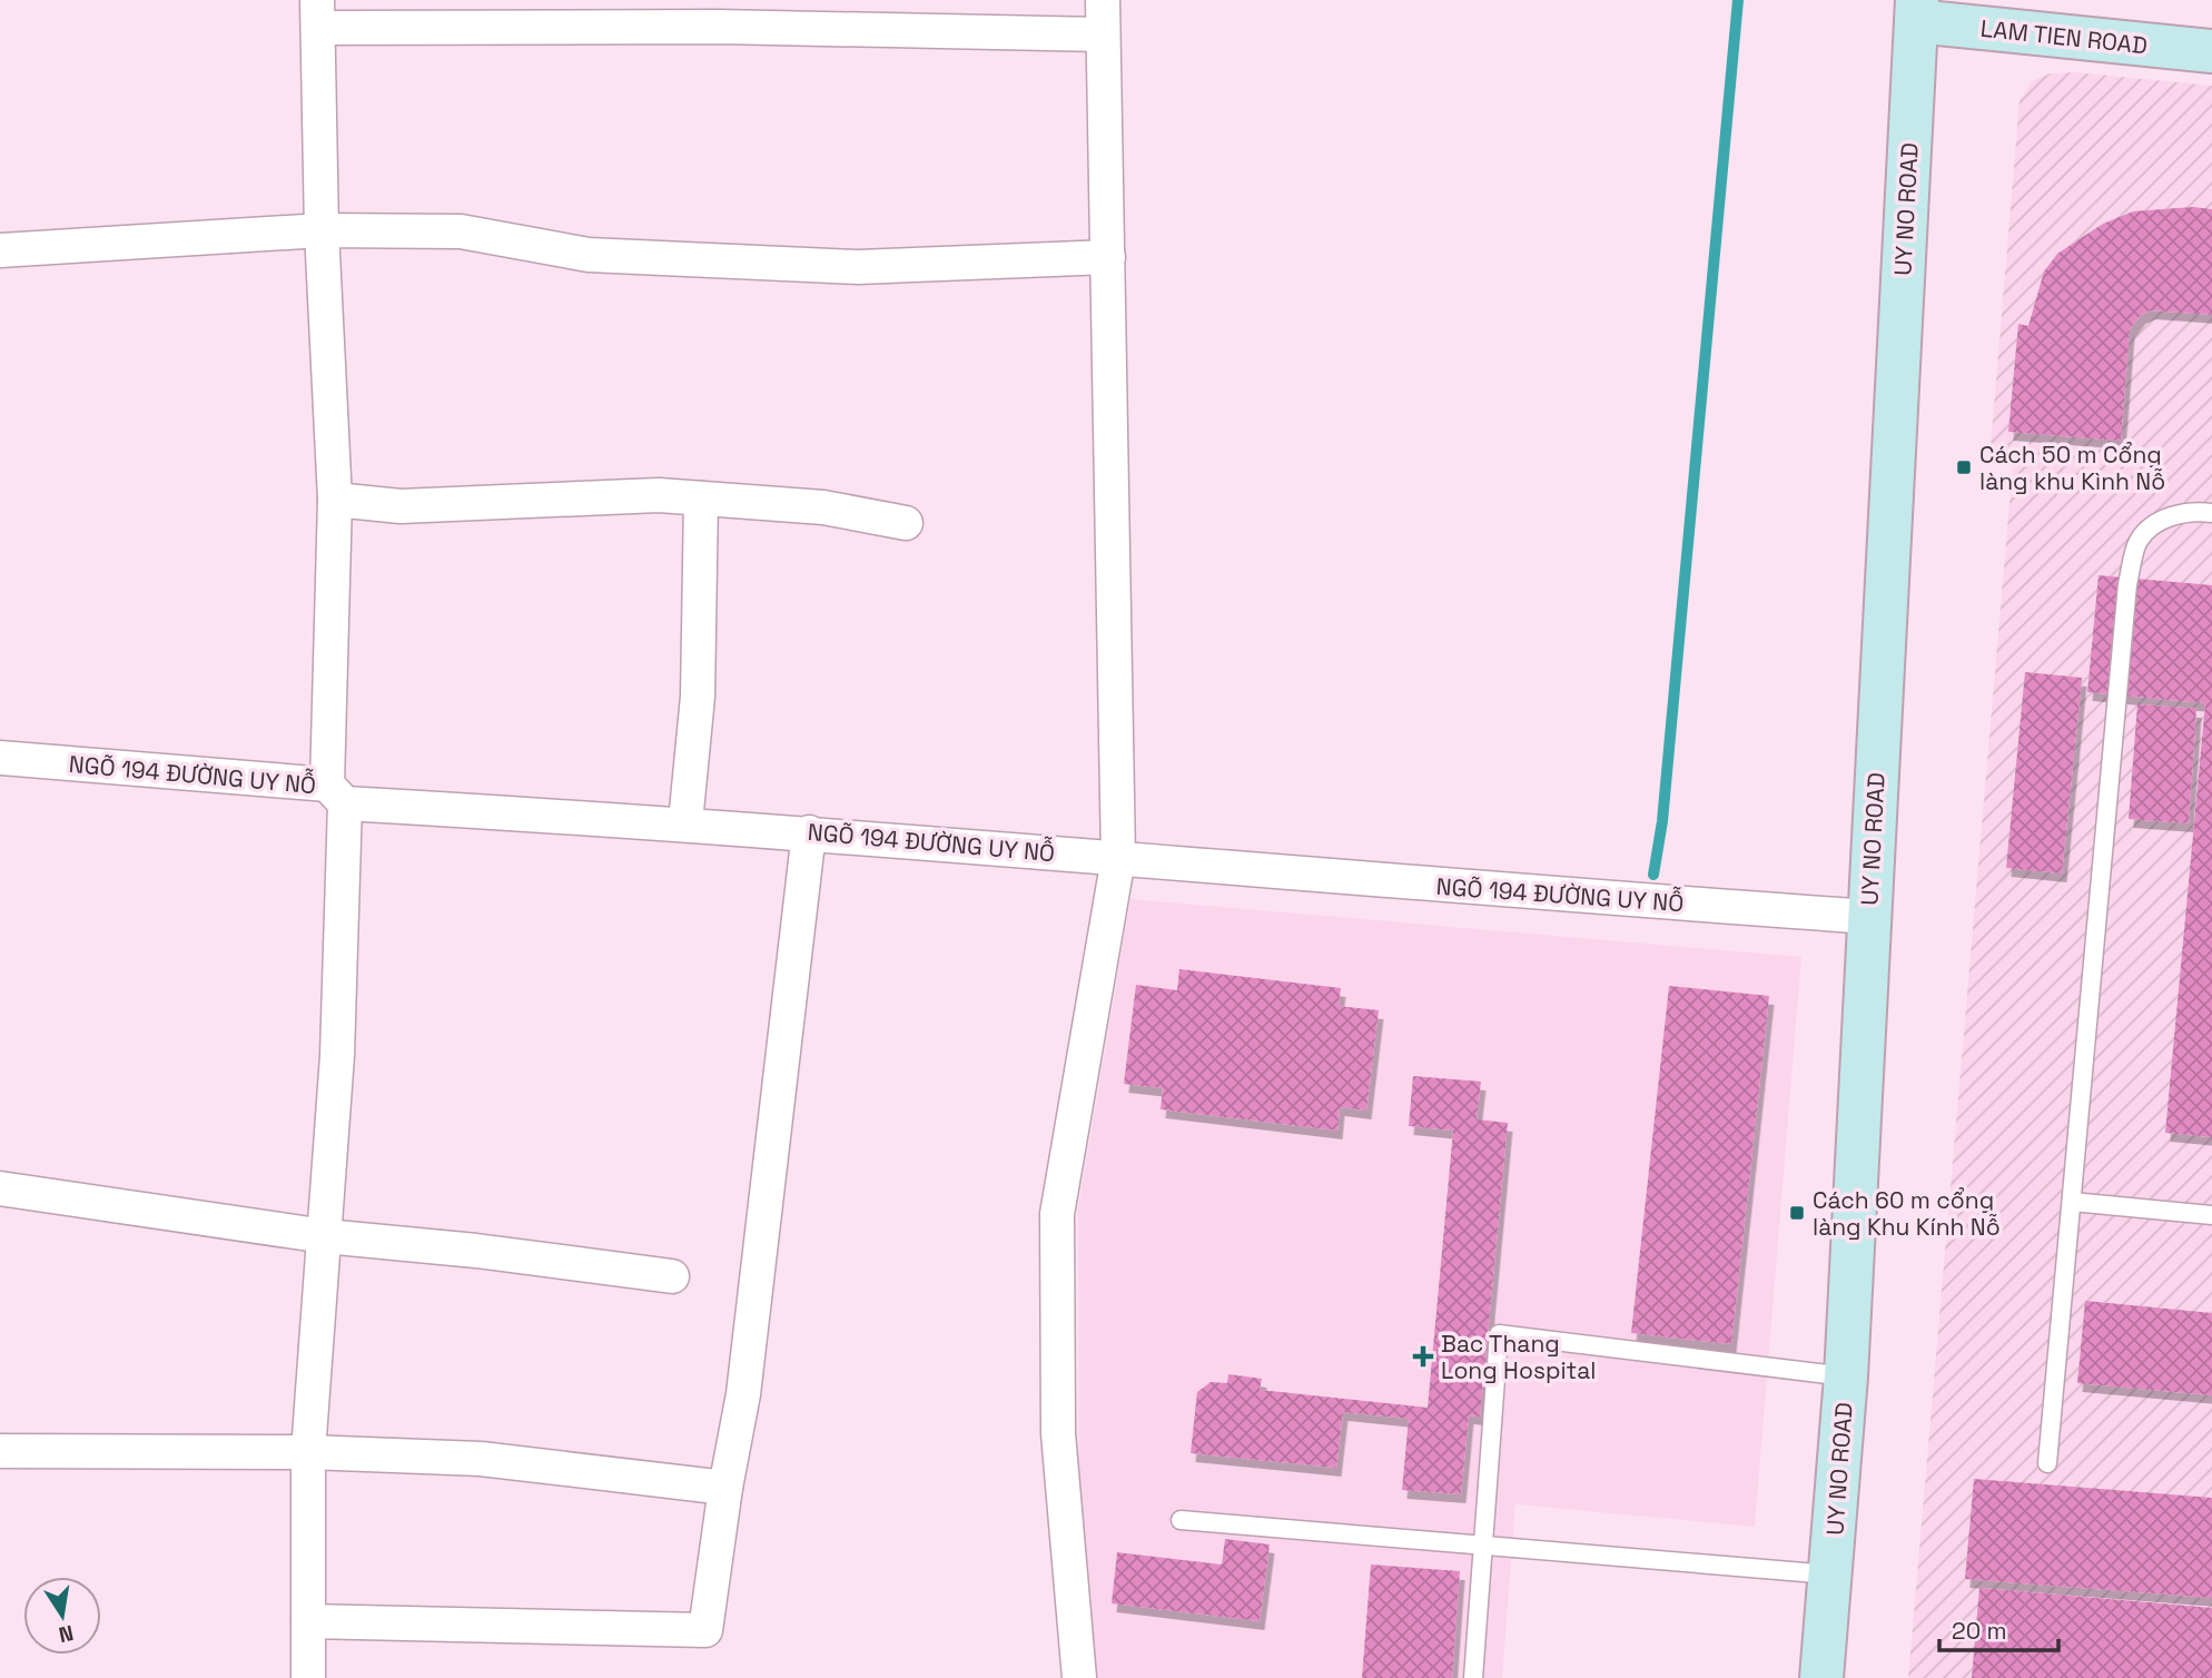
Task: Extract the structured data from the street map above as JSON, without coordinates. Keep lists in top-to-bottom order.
{
  "streets": {
    "street": ["LAM TIEN ROAD", "UY NO ROAD", "NGÕ 194 ĐƯỜNG UY NỖ"]
  },
  "crossings": [
    ["LAM TIEN ROAD", "UY NO ROAD"],
    ["UY NO ROAD", "NGÕ 194 ĐƯỜNG UY NỖ"]
  ],
  "places": {
    "transit": ["Cách 50 m Cổng làng khu Kình Nỗ", "Cách 60 m cổng làng Khu Kính Nỗ"],
    "health": ["Bac Thang Long Hospital"]
  },
  "scale_bar": "20 m",
  "north": "bottom"
}
